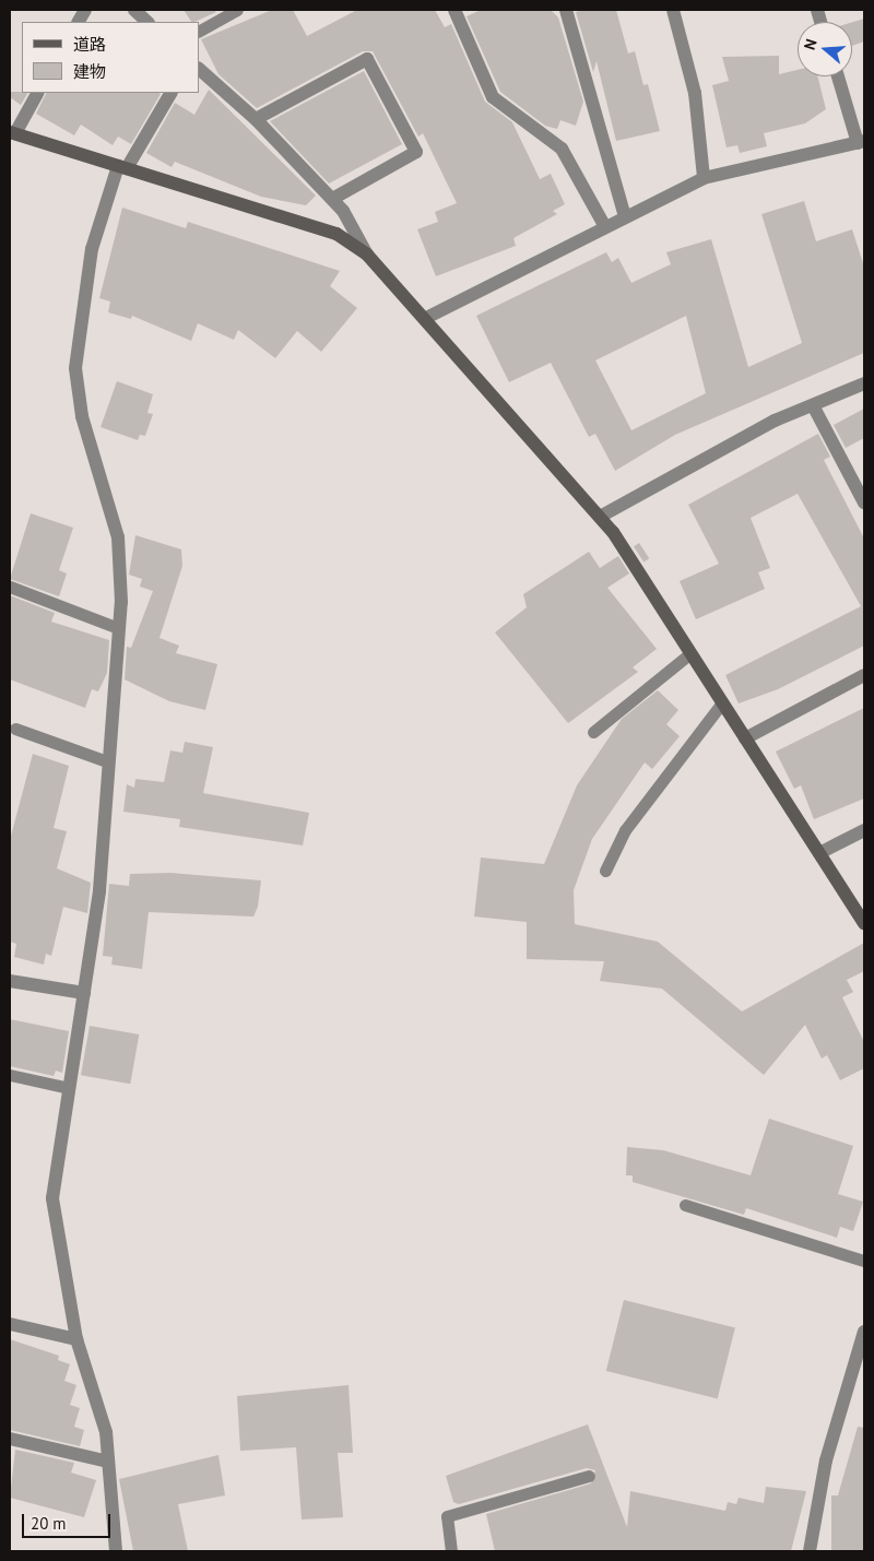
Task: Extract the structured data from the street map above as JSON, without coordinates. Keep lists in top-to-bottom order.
{
  "legend": ["道路", "建物"],
  "scale_bar": "20 m",
  "north": "left"
}
